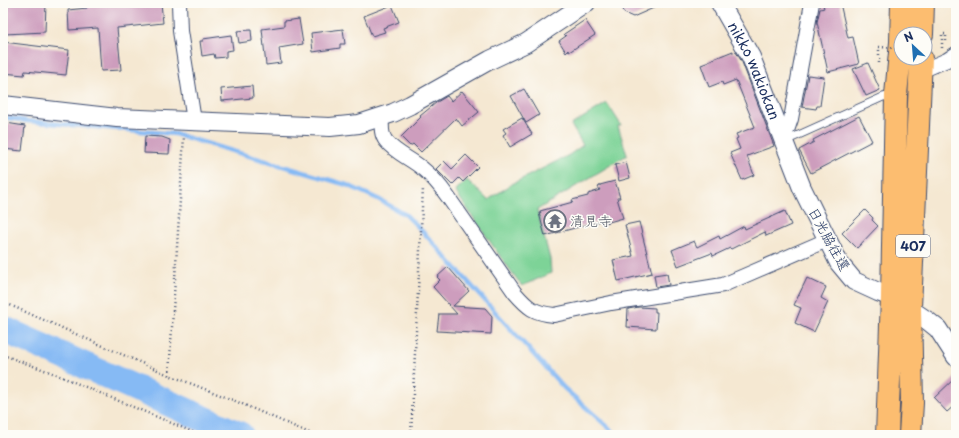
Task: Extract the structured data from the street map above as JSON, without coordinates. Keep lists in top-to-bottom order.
{
  "streets": {
    "highway": ["407"],
    "street": ["nikko wakiokan", "日光脇往還"]
  },
  "crossings": [
    ["nikko wakiokan", "日光脇往還"],
    ["日光脇往還", "407"]
  ],
  "places": {
    "temple": ["清見寺"]
  },
  "north": "top left"
}
